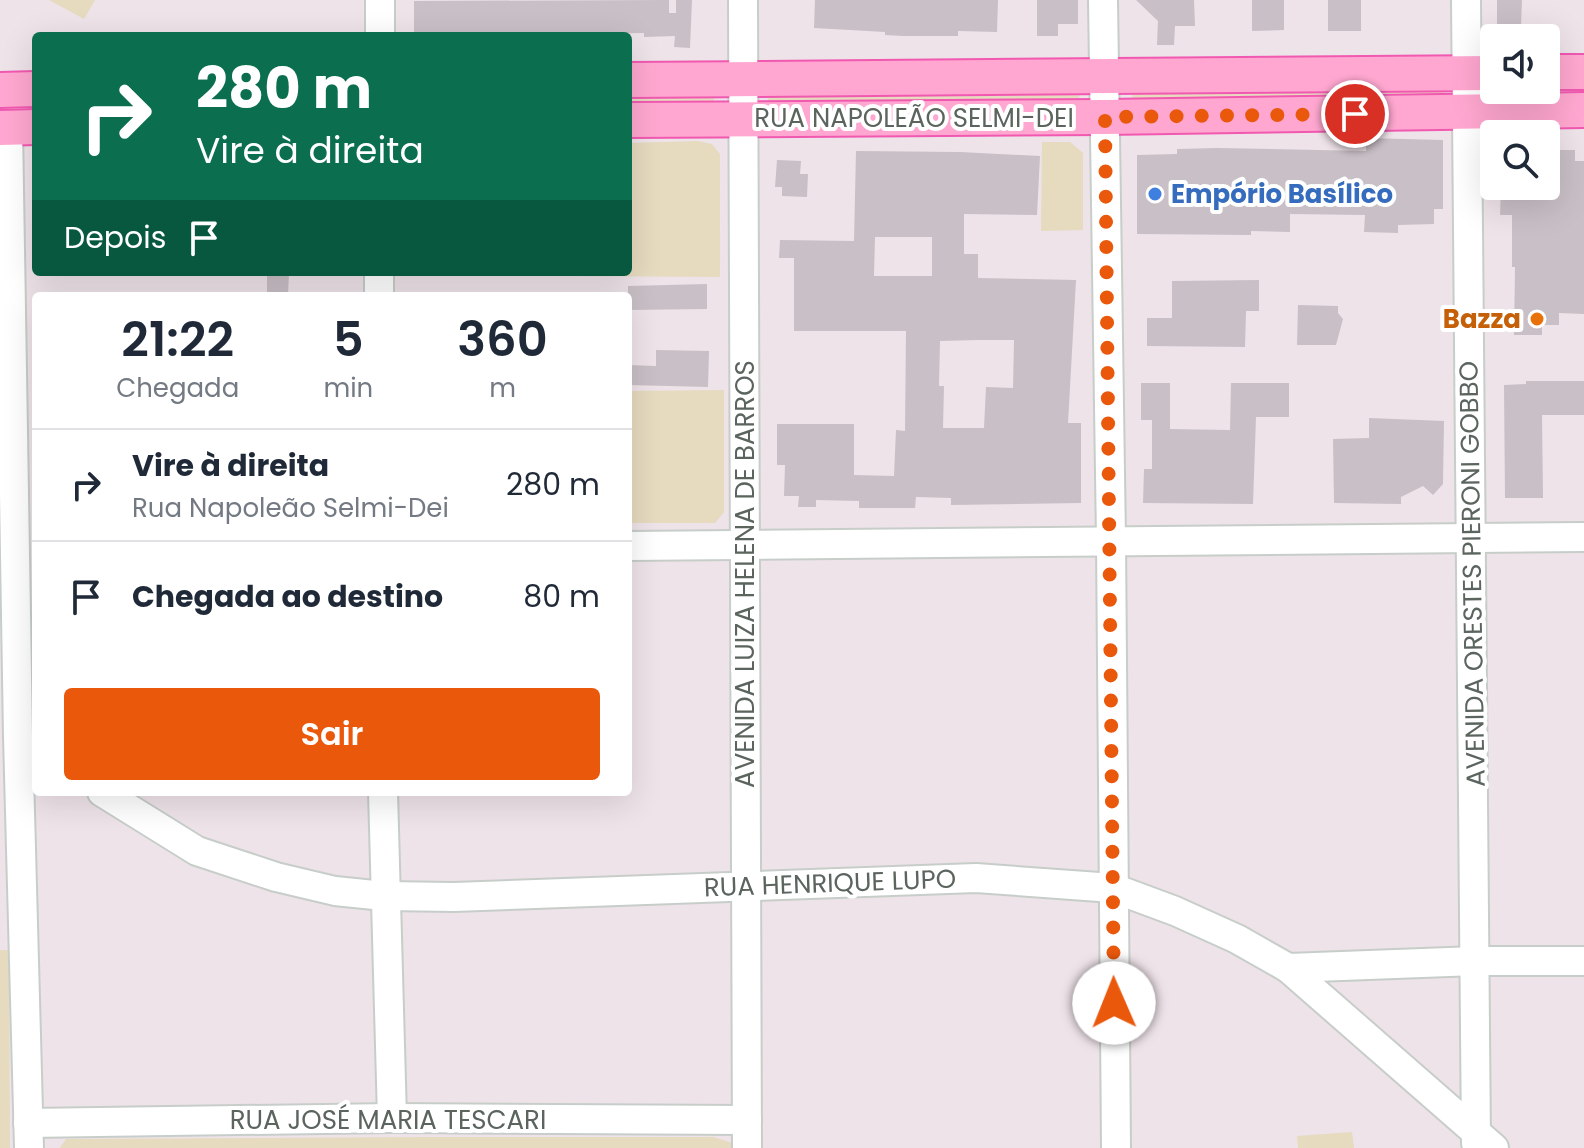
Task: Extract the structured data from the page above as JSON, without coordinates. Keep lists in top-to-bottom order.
{
  "streets": {
    "main road": ["RUA NAPOLEÃO SELMI-DEI"],
    "street": [
      "AVENIDA LUIZA HELENA DE BARROS",
      "AVENIDA ORESTES PIERONI GOBBO",
      "RUA HENRIQUE LUPO",
      "RUA JOSÉ MARIA TESCARI"
    ]
  },
  "crossings": [
    ["RUA NAPOLEÃO SELMI-DEI", "AVENIDA LUIZA HELENA DE BARROS"],
    ["RUA NAPOLEÃO SELMI-DEI", "AVENIDA ORESTES PIERONI GOBBO"],
    ["AVENIDA LUIZA HELENA DE BARROS", "RUA HENRIQUE LUPO"],
    ["AVENIDA LUIZA HELENA DE BARROS", "RUA JOSÉ MARIA TESCARI"],
    ["AVENIDA ORESTES PIERONI GOBBO", "RUA HENRIQUE LUPO"]
  ],
  "places": ["Empório Basílico", "Bazza"],
  "page": {
    "turn": ["280 m", "Vire à direita"],
    "then": "Depois",
    "eta": [
      "21:22",
      "Chegada",
      "5",
      "min",
      "360",
      "m"
    ],
    "list": [
      {
        "name": "Vire à direita",
        "note": "Rua Napoleão Selmi-Dei",
        "value": "280 m"
      },
      {
        "name": "Chegada ao destino",
        "value": "80 m"
      }
    ],
    "buttons": "Sair"
  }
}
